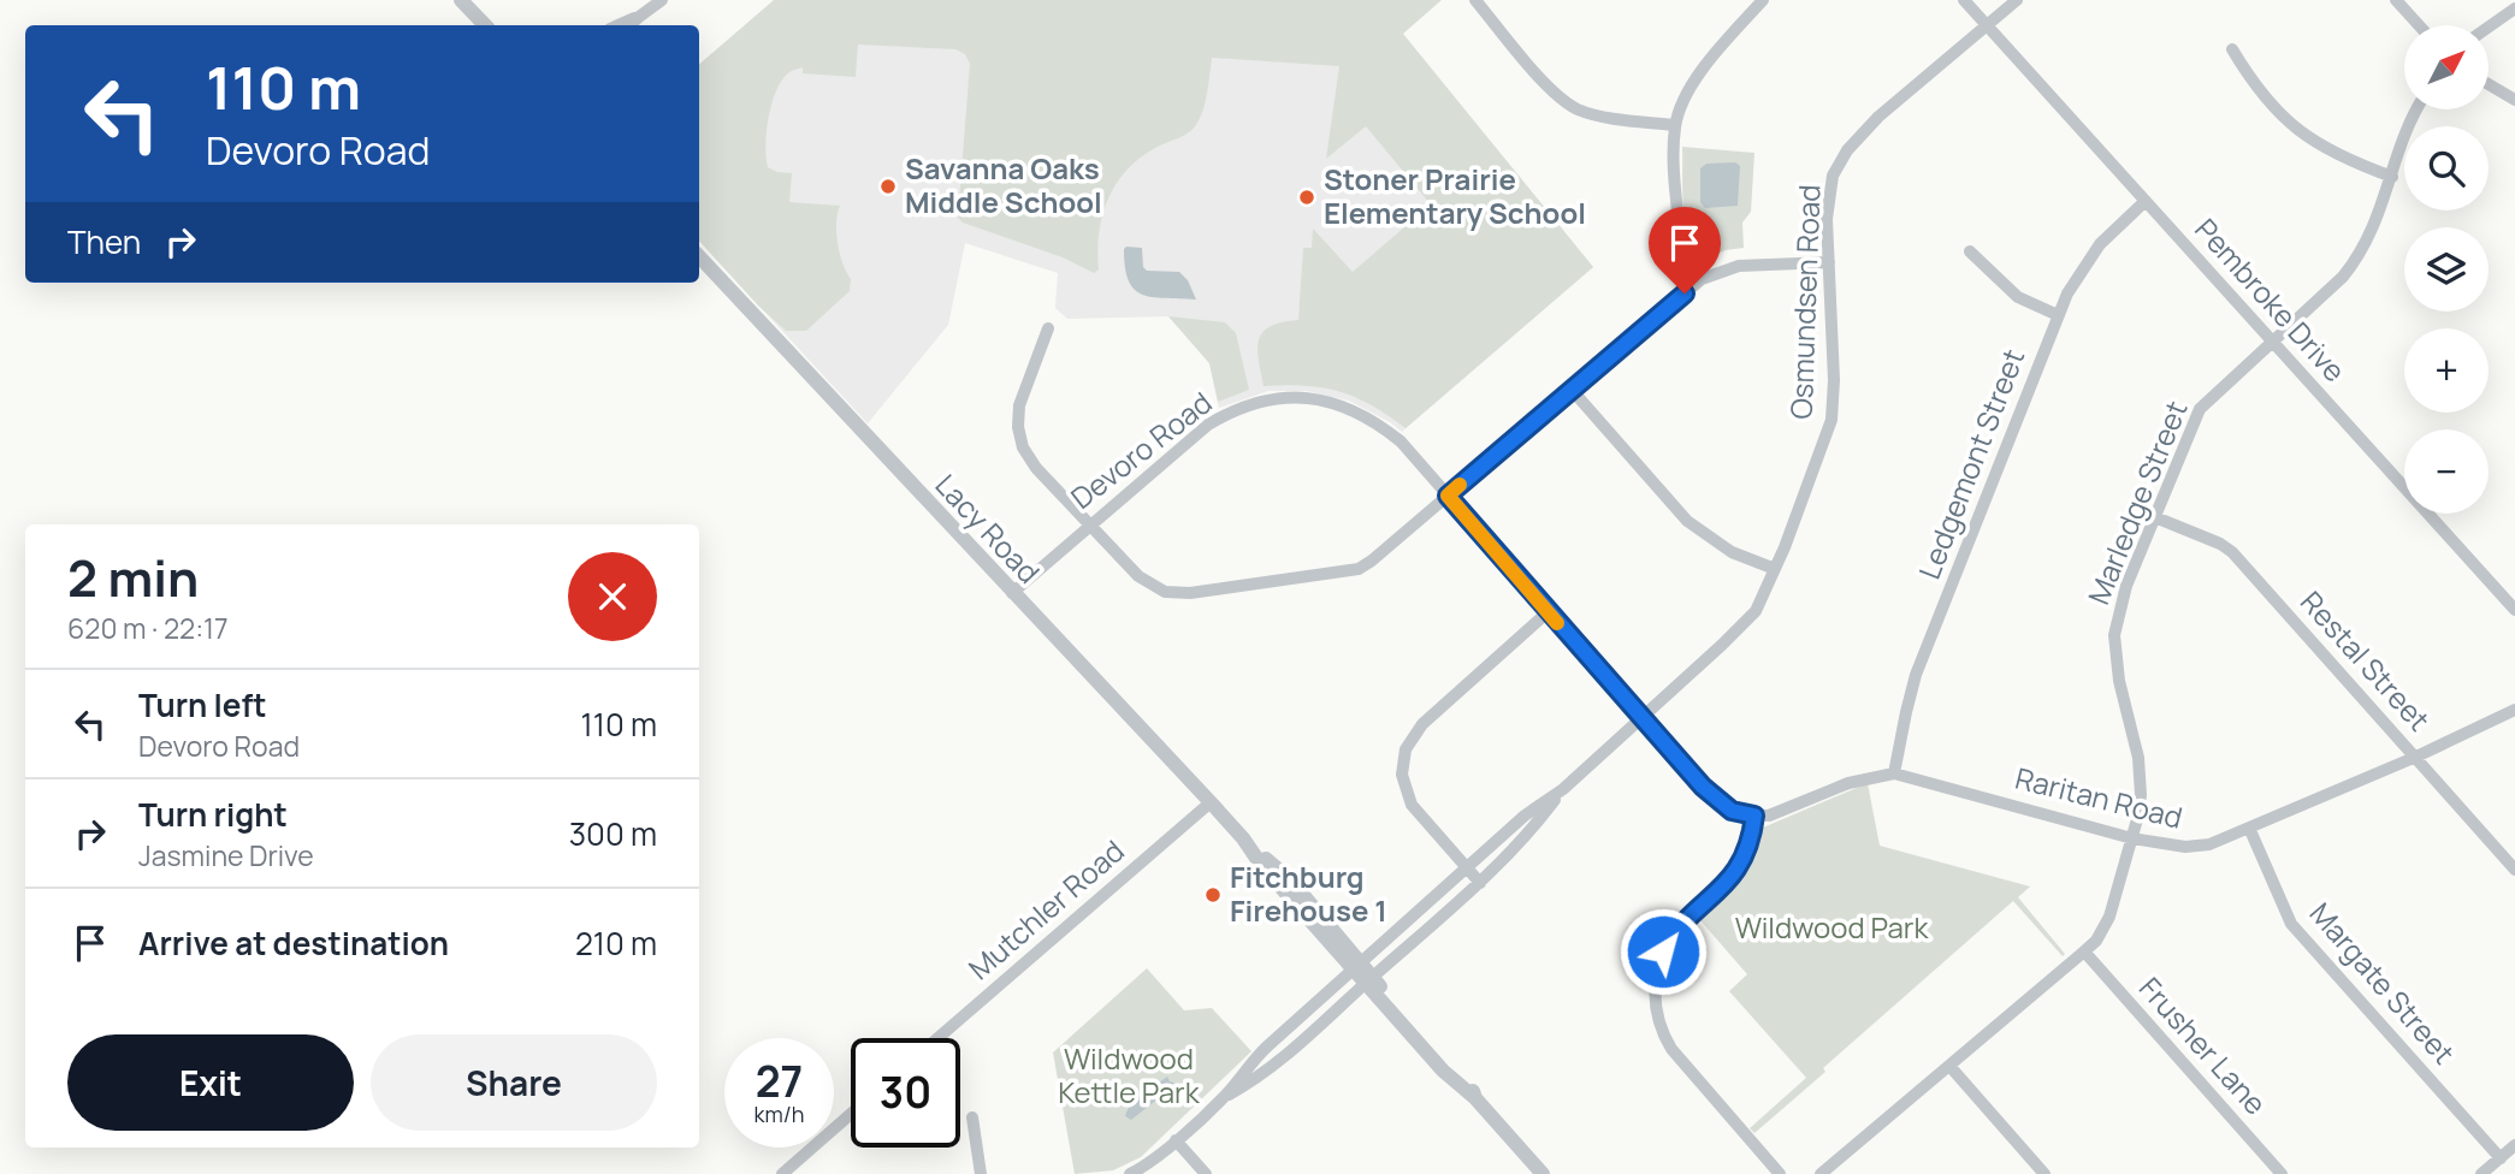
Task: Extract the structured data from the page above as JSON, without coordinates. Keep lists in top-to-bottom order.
{
  "streets": {
    "street": [
      "Pembroke Drive",
      "Osmundsen Road",
      "Devoro Road",
      "Ledgemont Street",
      "Marledge Street",
      "Lacy Road",
      "Restal Street",
      "Raritan Road",
      "Mutchler Road",
      "Margate Street",
      "Frusher Lane"
    ]
  },
  "crossings": [
    ["Pembroke Drive", "Osmundsen Road"],
    ["Pembroke Drive", "Ledgemont Street"],
    ["Pembroke Drive", "Marledge Street"],
    ["Osmundsen Road", "Devoro Road"],
    ["Osmundsen Road", "Lacy Road"],
    ["Devoro Road", "Lacy Road"],
    ["Devoro Road", "Raritan Road"],
    ["Ledgemont Street", "Raritan Road"],
    ["Marledge Street", "Restal Street"],
    ["Marledge Street", "Raritan Road"],
    ["Marledge Street", "Frusher Lane"],
    ["Lacy Road", "Mutchler Road"],
    ["Restal Street", "Raritan Road"],
    ["Raritan Road", "Margate Street"]
  ],
  "parks": ["Wildwood Park", "Wildwood Kettle Park"],
  "places": ["Savanna Oaks Middle School", "Stoner Prairie Elementary School", "Fitchburg Firehouse 1"],
  "north": "top right",
  "page": {
    "map_buttons": ["+", "−"],
    "turn": ["110 m", "Devoro Road"],
    "then": "Then",
    "heading": ["2 min", "620 m · 22:17"],
    "list": [
      {
        "name": "Turn left",
        "note": "Devoro Road",
        "value": "110 m"
      },
      {
        "name": "Turn right",
        "note": "Jasmine Drive",
        "value": "300 m"
      },
      {
        "name": "Arrive at destination",
        "value": "210 m"
      }
    ],
    "buttons": ["Exit", "Share"],
    "speed": "27 km/h",
    "limit": "30"
  }
}
